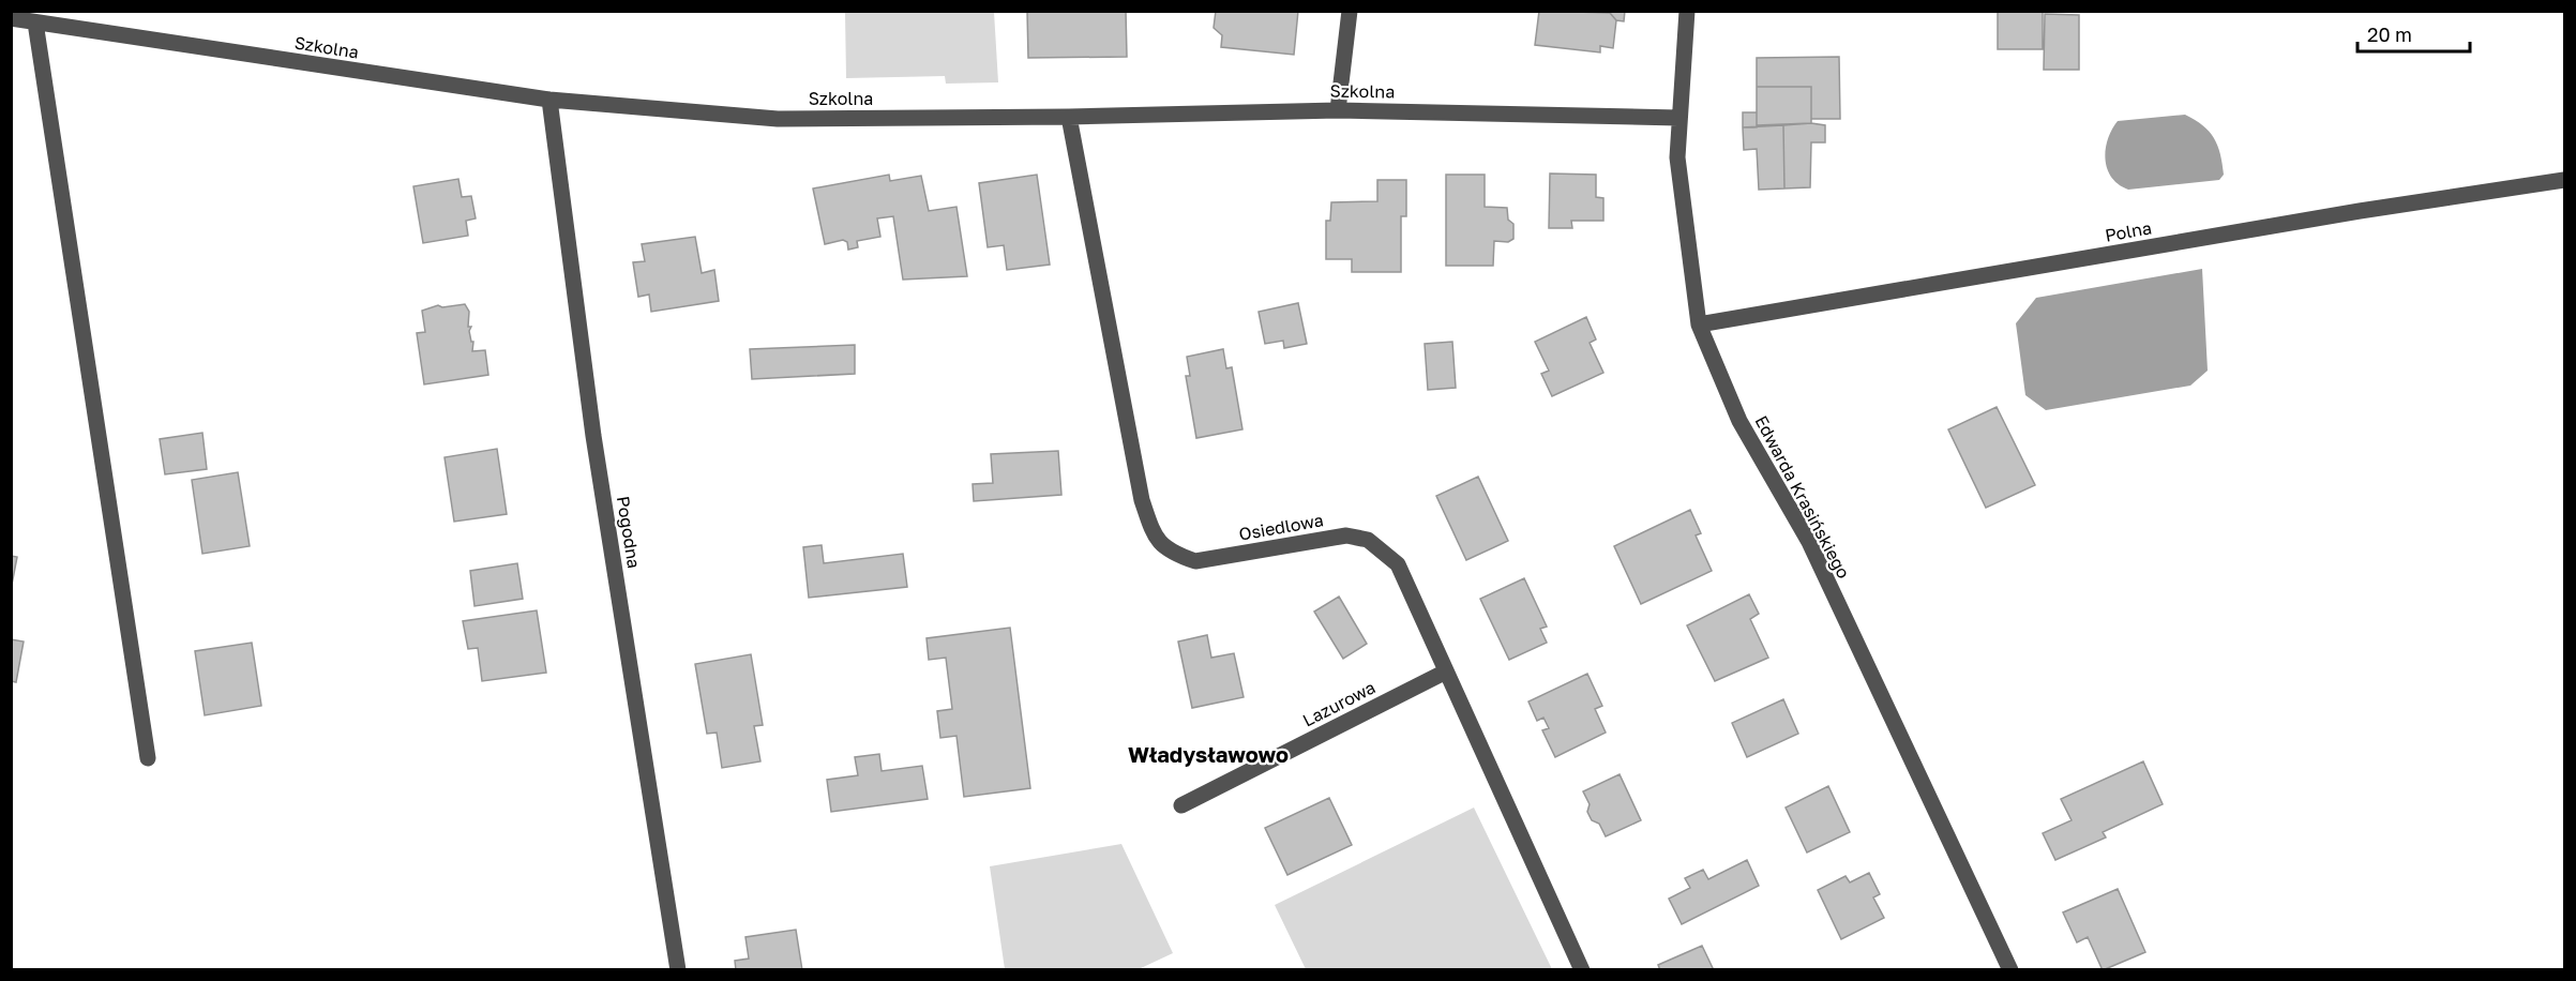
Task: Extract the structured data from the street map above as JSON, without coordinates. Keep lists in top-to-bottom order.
{
  "streets": {
    "street": [
      "Szkolna",
      "Polna",
      "Edwarda Krasińskiego",
      "Osiedlowa",
      "Pogodna",
      "Lazurowa"
    ]
  },
  "crossings": [
    ["Szkolna", "Edwarda Krasińskiego"],
    ["Szkolna", "Osiedlowa"],
    ["Szkolna", "Pogodna"],
    ["Polna", "Edwarda Krasińskiego"],
    ["Osiedlowa", "Lazurowa"]
  ],
  "districts": ["Władysławowo"],
  "scale_bar": "20 m"
}
